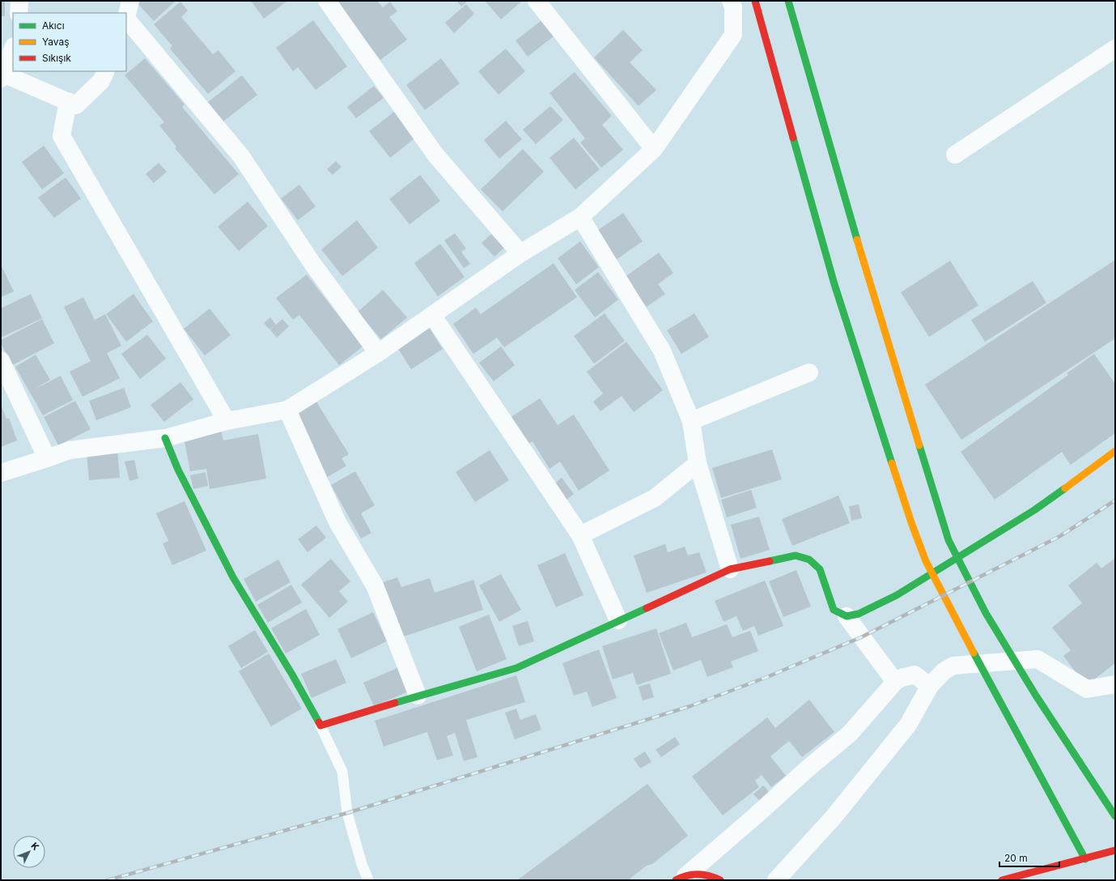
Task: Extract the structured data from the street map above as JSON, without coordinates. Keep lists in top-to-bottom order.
{
  "legend": ["Akıcı", "Yavaş", "Sıkışık"],
  "scale_bar": "20 m",
  "north": "top right"
}
